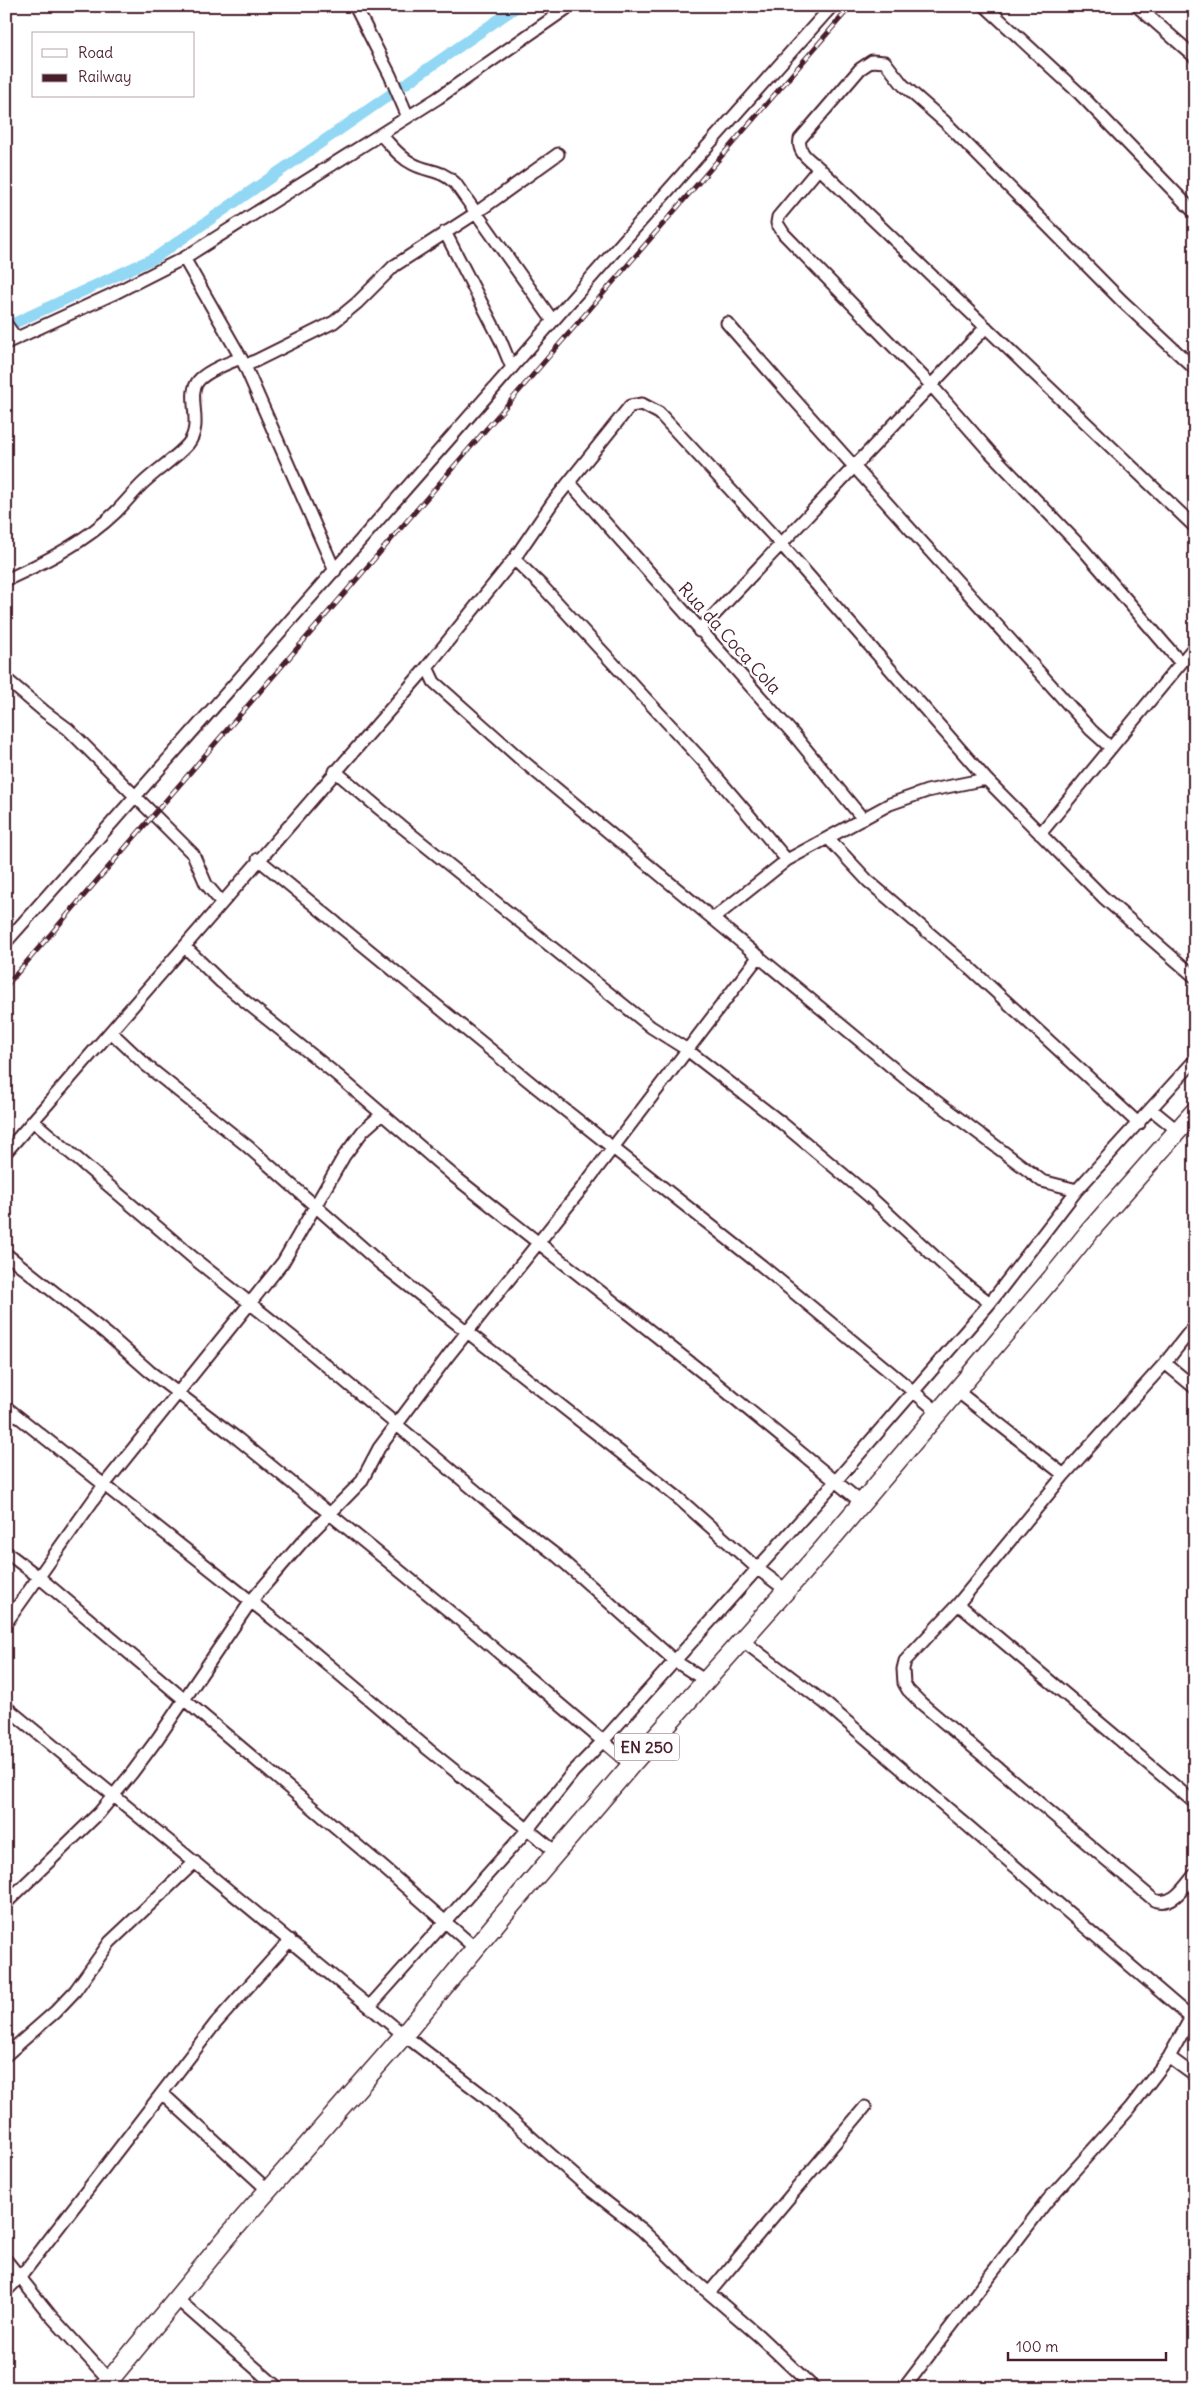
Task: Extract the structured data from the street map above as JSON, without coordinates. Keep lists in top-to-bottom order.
{
  "streets": {
    "main road": ["EN 250"],
    "street": ["Rua da Coca Cola"]
  },
  "legend": ["Road", "Railway"],
  "scale_bar": "100 m"
}
